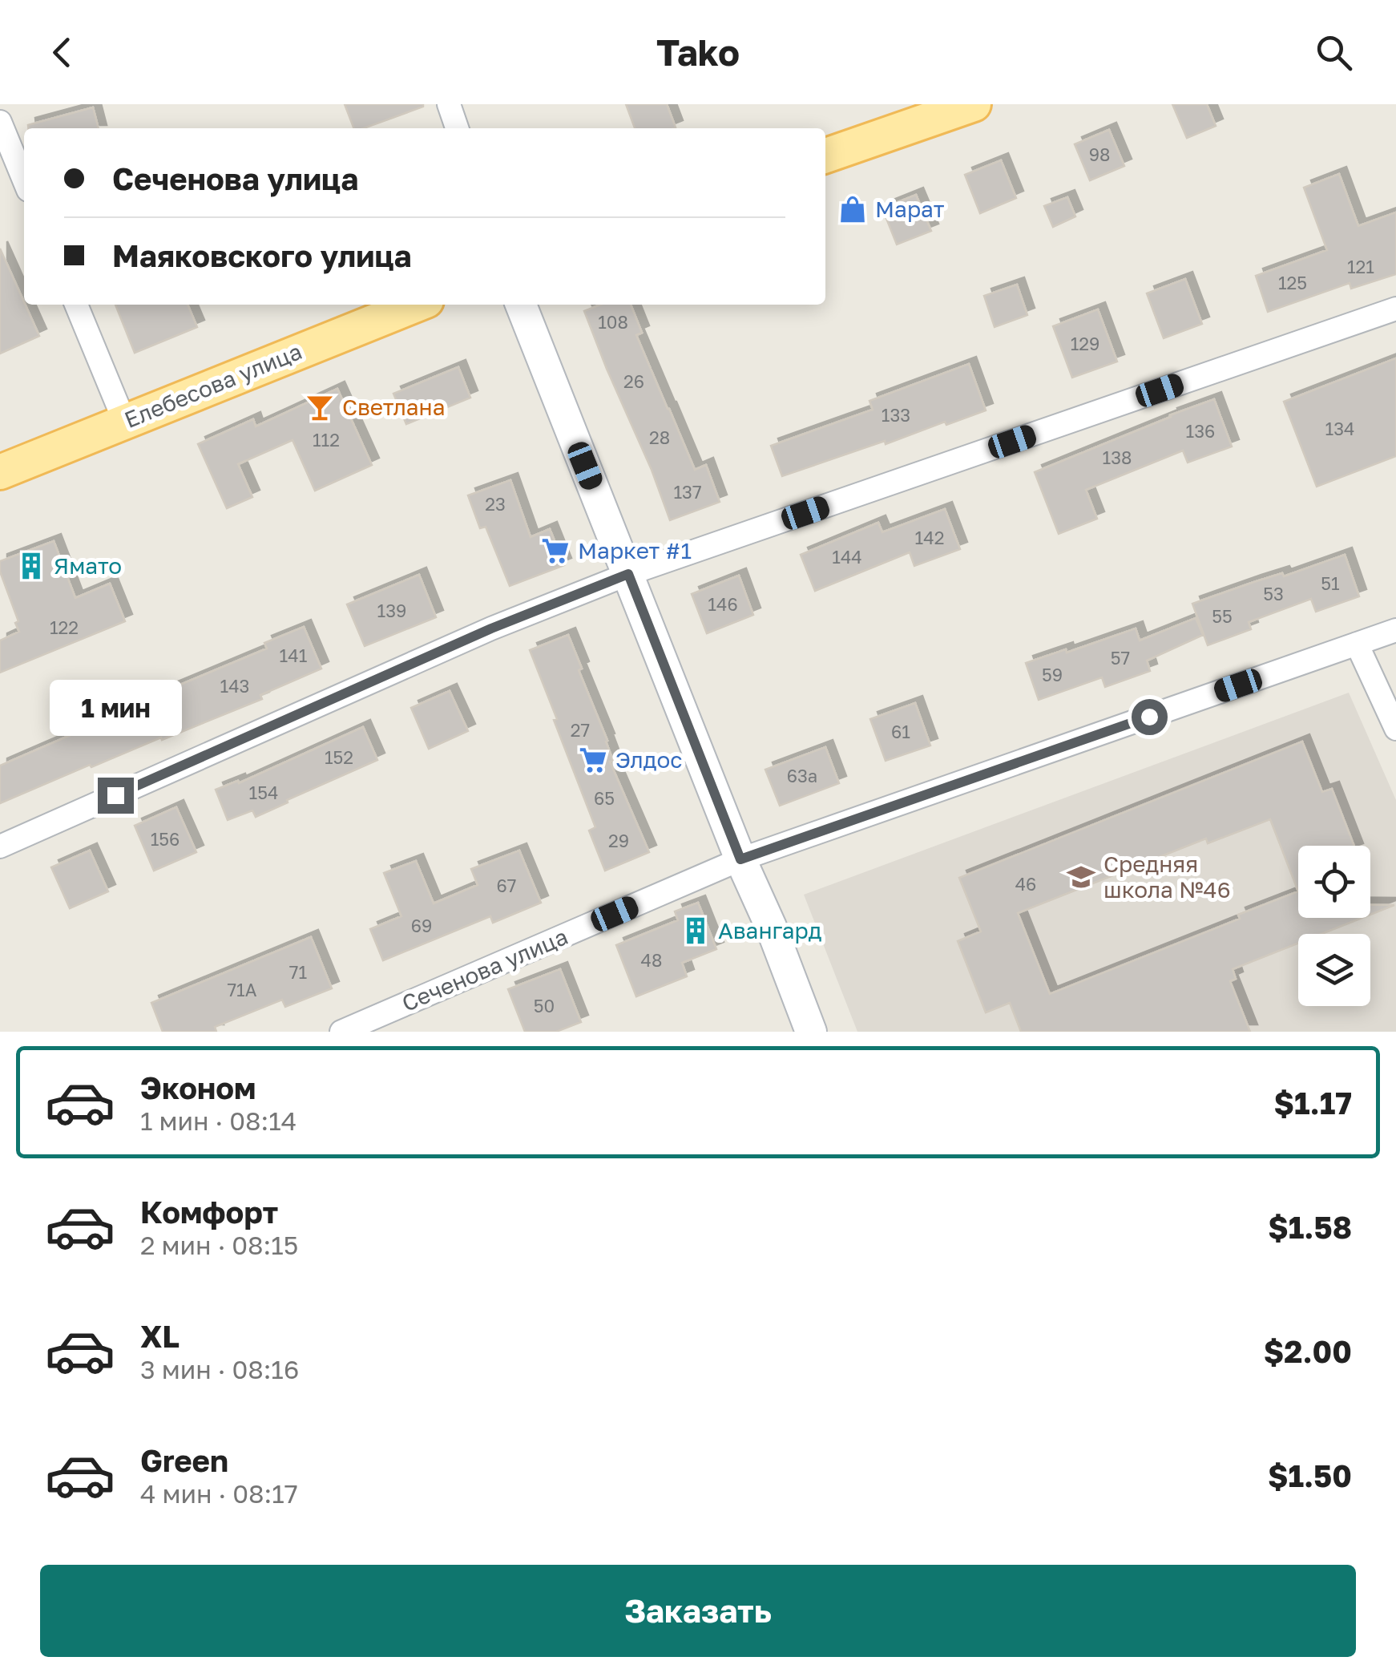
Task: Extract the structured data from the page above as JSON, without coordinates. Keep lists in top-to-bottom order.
{
  "streets": {
    "main road": ["Елебесова улица"],
    "street": ["Сеченова улица"]
  },
  "places": {
    "shop": ["Марат"],
    "bar": ["Светлана"],
    "supermarket": ["Маркет #1", "Элдос"],
    "building": ["Ямато", "Авангард"],
    "school or university": ["Средняя школа №46"]
  },
  "house_numbers": [
    "98",
    "121",
    "125",
    "108",
    "129",
    "26",
    "133",
    "134",
    "136",
    "28",
    "112",
    "138",
    "137",
    "23",
    "142",
    "144",
    "51",
    "53",
    "146",
    "139",
    "55",
    "122",
    "141",
    "57",
    "59",
    "143",
    "27",
    "61",
    "152",
    "63а",
    "154",
    "65",
    "156",
    "29",
    "46",
    "67",
    "69",
    "48",
    "71",
    "71А",
    "50"
  ],
  "page": {
    "header": "Tako",
    "banner": ["Сеченова улица", "Маяковского улица"],
    "bubble": "1 мин",
    "list": [
      {
        "name": "Эконом",
        "note": "1 мин · 08:14",
        "value": "$1.17"
      },
      {
        "name": "Комфорт",
        "note": "2 мин · 08:15",
        "value": "$1.58"
      },
      {
        "name": "XL",
        "note": "3 мин · 08:16",
        "value": "$2.00"
      },
      {
        "name": "Green",
        "note": "4 мин · 08:17",
        "value": "$1.50"
      }
    ],
    "buttons": "Заказать"
  }
}
